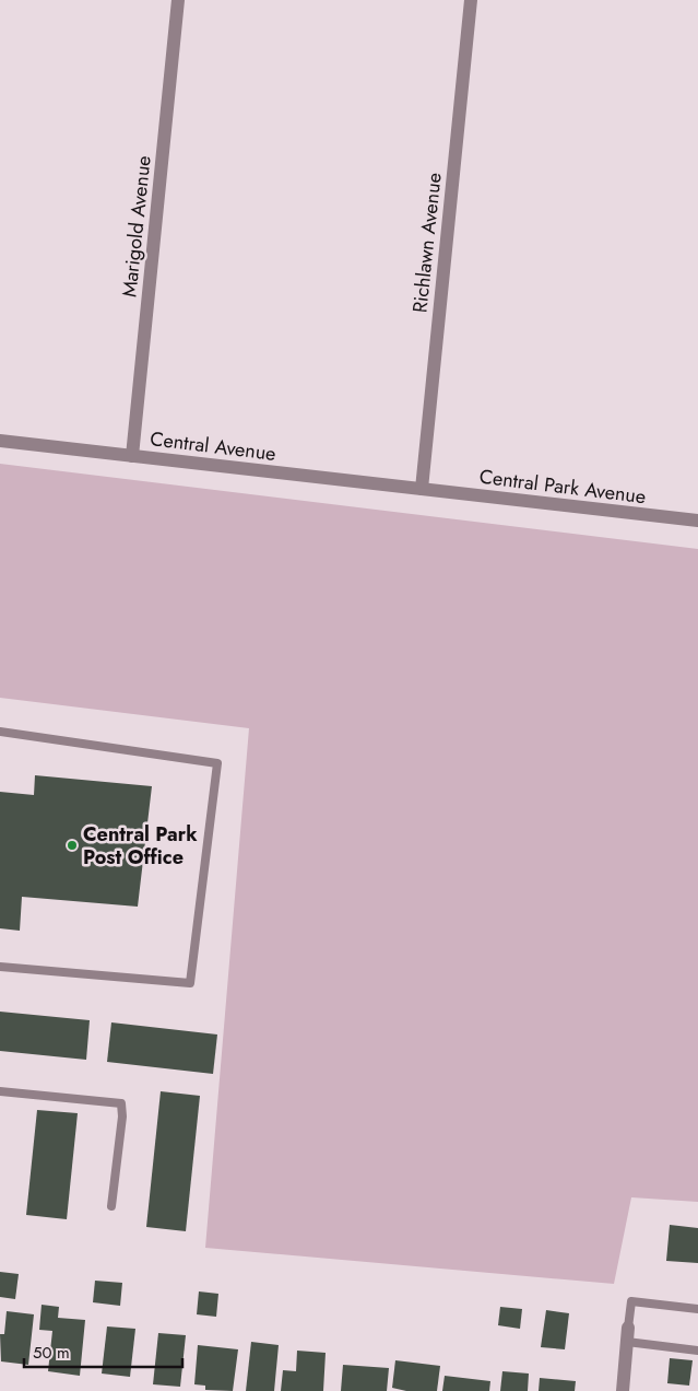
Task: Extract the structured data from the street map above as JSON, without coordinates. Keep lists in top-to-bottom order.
{
  "streets": {
    "street": [
      "Marigold Avenue",
      "Richlawn Avenue",
      "Central Avenue",
      "Central Park Avenue"
    ]
  },
  "crossings": [
    ["Marigold Avenue", "Central Avenue"],
    ["Richlawn Avenue", "Central Avenue"],
    ["Richlawn Avenue", "Central Park Avenue"],
    ["Central Avenue", "Central Park Avenue"]
  ],
  "places": ["Central Park Post Office"],
  "scale_bar": "50 m"
}
